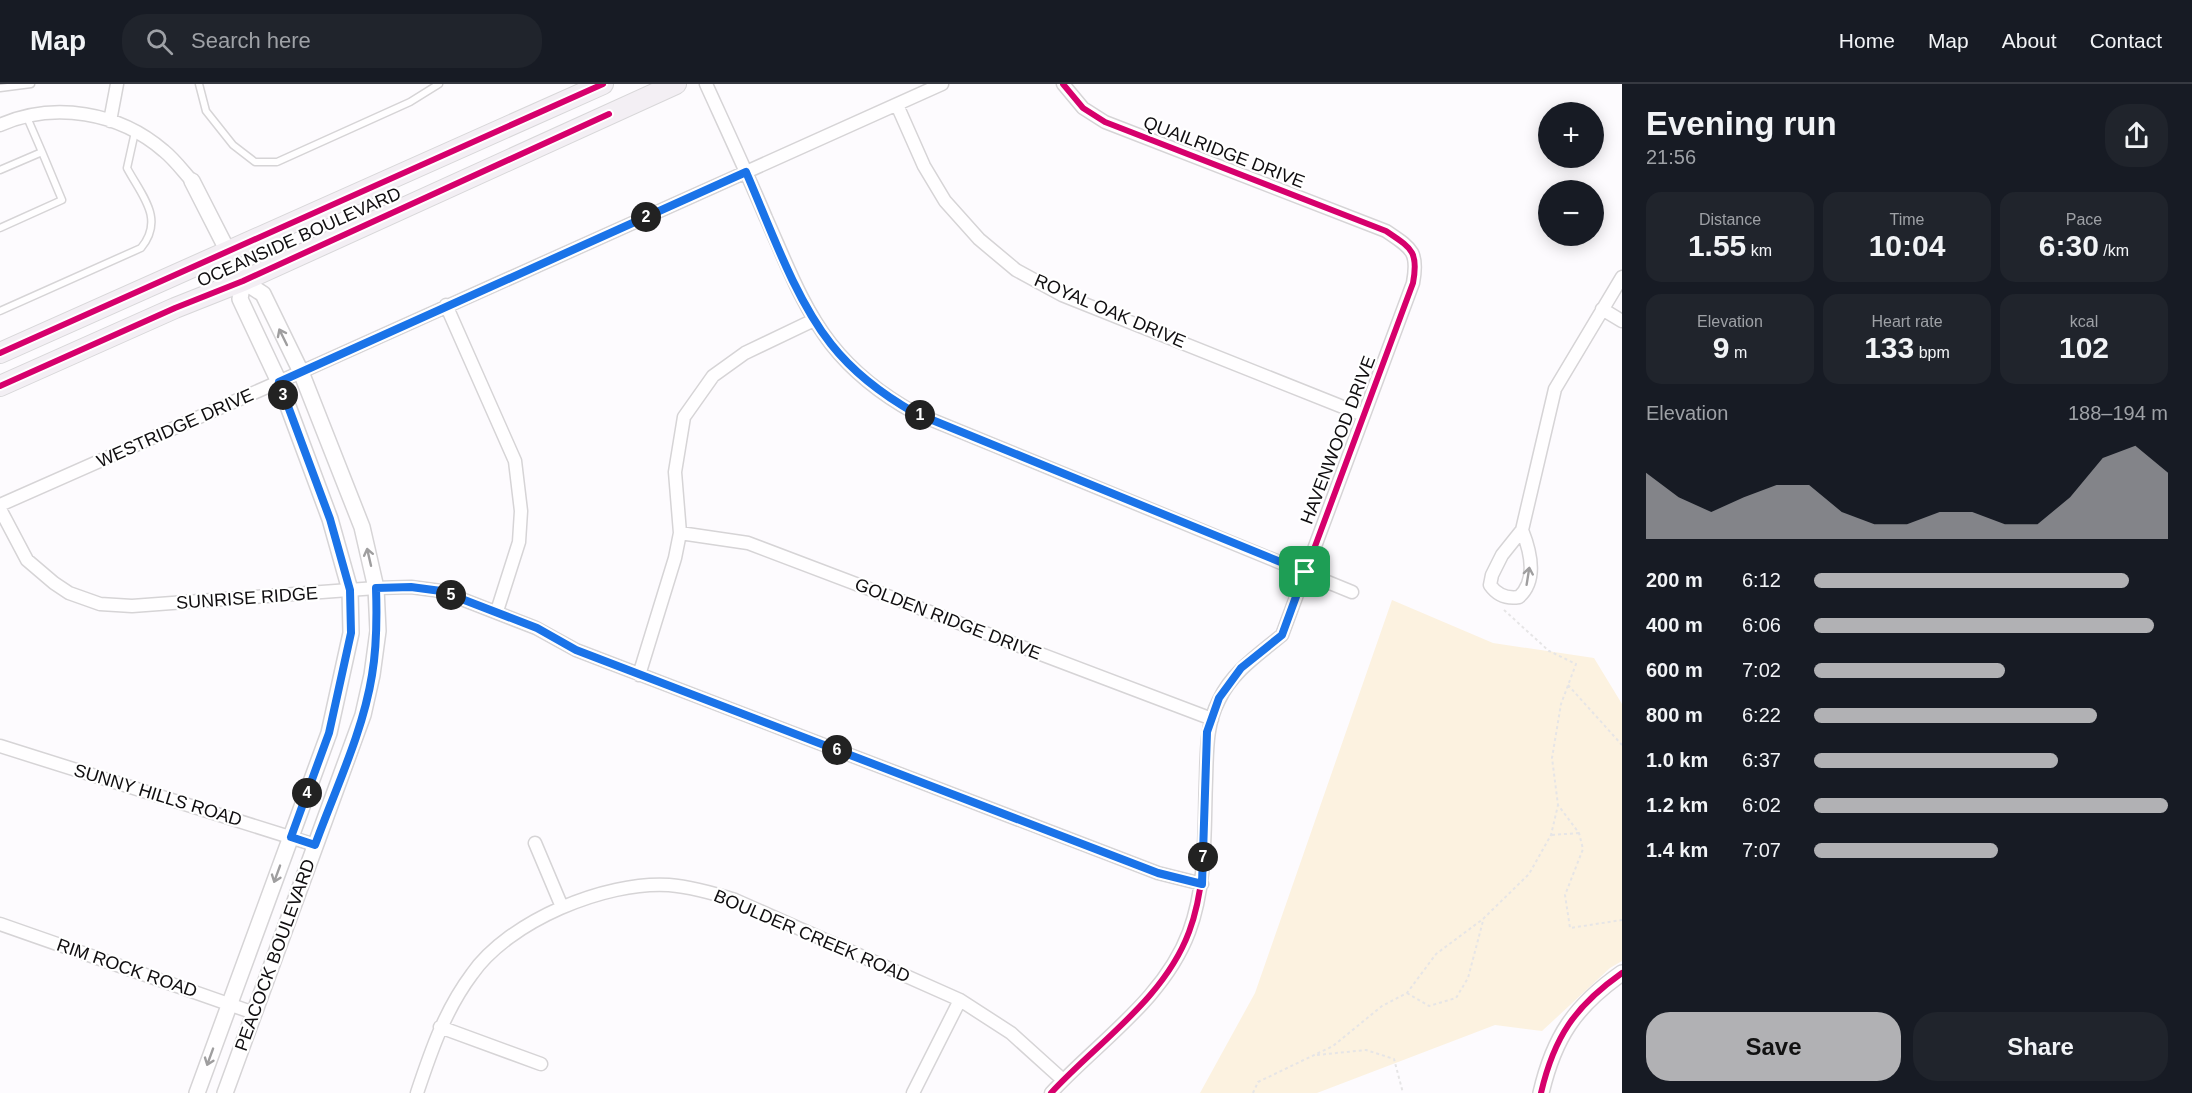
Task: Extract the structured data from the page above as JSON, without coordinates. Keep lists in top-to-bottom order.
{
  "streets": {
    "main road": ["OCEANSIDE BOULEVARD"],
    "street": [
      "QUAILRIDGE DRIVE",
      "ROYAL OAK DRIVE",
      "WESTRIDGE DRIVE",
      "HAVENWOOD DRIVE",
      "SUNRISE RIDGE",
      "GOLDEN RIDGE DRIVE",
      "SUNNY HILLS ROAD",
      "BOULDER CREEK ROAD",
      "PEACOCK BOULEVARD",
      "RIM ROCK ROAD"
    ]
  },
  "crossings": [
    ["QUAILRIDGE DRIVE", "HAVENWOOD DRIVE"],
    ["OCEANSIDE BOULEVARD", "PEACOCK BOULEVARD"],
    ["ROYAL OAK DRIVE", "WESTRIDGE DRIVE"],
    ["ROYAL OAK DRIVE", "HAVENWOOD DRIVE"],
    ["WESTRIDGE DRIVE", "SUNRISE RIDGE"],
    ["WESTRIDGE DRIVE", "PEACOCK BOULEVARD"],
    ["HAVENWOOD DRIVE", "SUNRISE RIDGE"],
    ["HAVENWOOD DRIVE", "GOLDEN RIDGE DRIVE"],
    ["HAVENWOOD DRIVE", "BOULDER CREEK ROAD"],
    ["SUNRISE RIDGE", "PEACOCK BOULEVARD"],
    ["SUNNY HILLS ROAD", "PEACOCK BOULEVARD"],
    ["PEACOCK BOULEVARD", "RIM ROCK ROAD"]
  ],
  "page": {
    "header": "Map",
    "search": "Search here",
    "nav": [
      "Home",
      "Map",
      "About",
      "Contact"
    ],
    "heading": ["Evening run", "21:56"],
    "map_buttons": ["+", "−"],
    "stats": [
      ["Distance", "1.55 km"],
      ["Time", "10:04"],
      ["Pace", "6:30 /km"],
      ["Elevation", "9 m"],
      ["Heart rate", "133 bpm"],
      ["kcal", "102"]
    ],
    "pins": [
      "2",
      "3",
      "1",
      "5",
      "6",
      "4",
      "7"
    ],
    "chart": ["Elevation", "188–194 m"],
    "list": [
      {
        "name": "200 m",
        "note": "6:12"
      },
      {
        "name": "400 m",
        "note": "6:06"
      },
      {
        "name": "600 m",
        "note": "7:02"
      },
      {
        "name": "800 m",
        "note": "6:22"
      },
      {
        "name": "1.0 km",
        "note": "6:37"
      },
      {
        "name": "1.2 km",
        "note": "6:02"
      },
      {
        "name": "1.4 km",
        "note": "7:07"
      }
    ],
    "buttons": ["Save", "Share"]
  }
}
